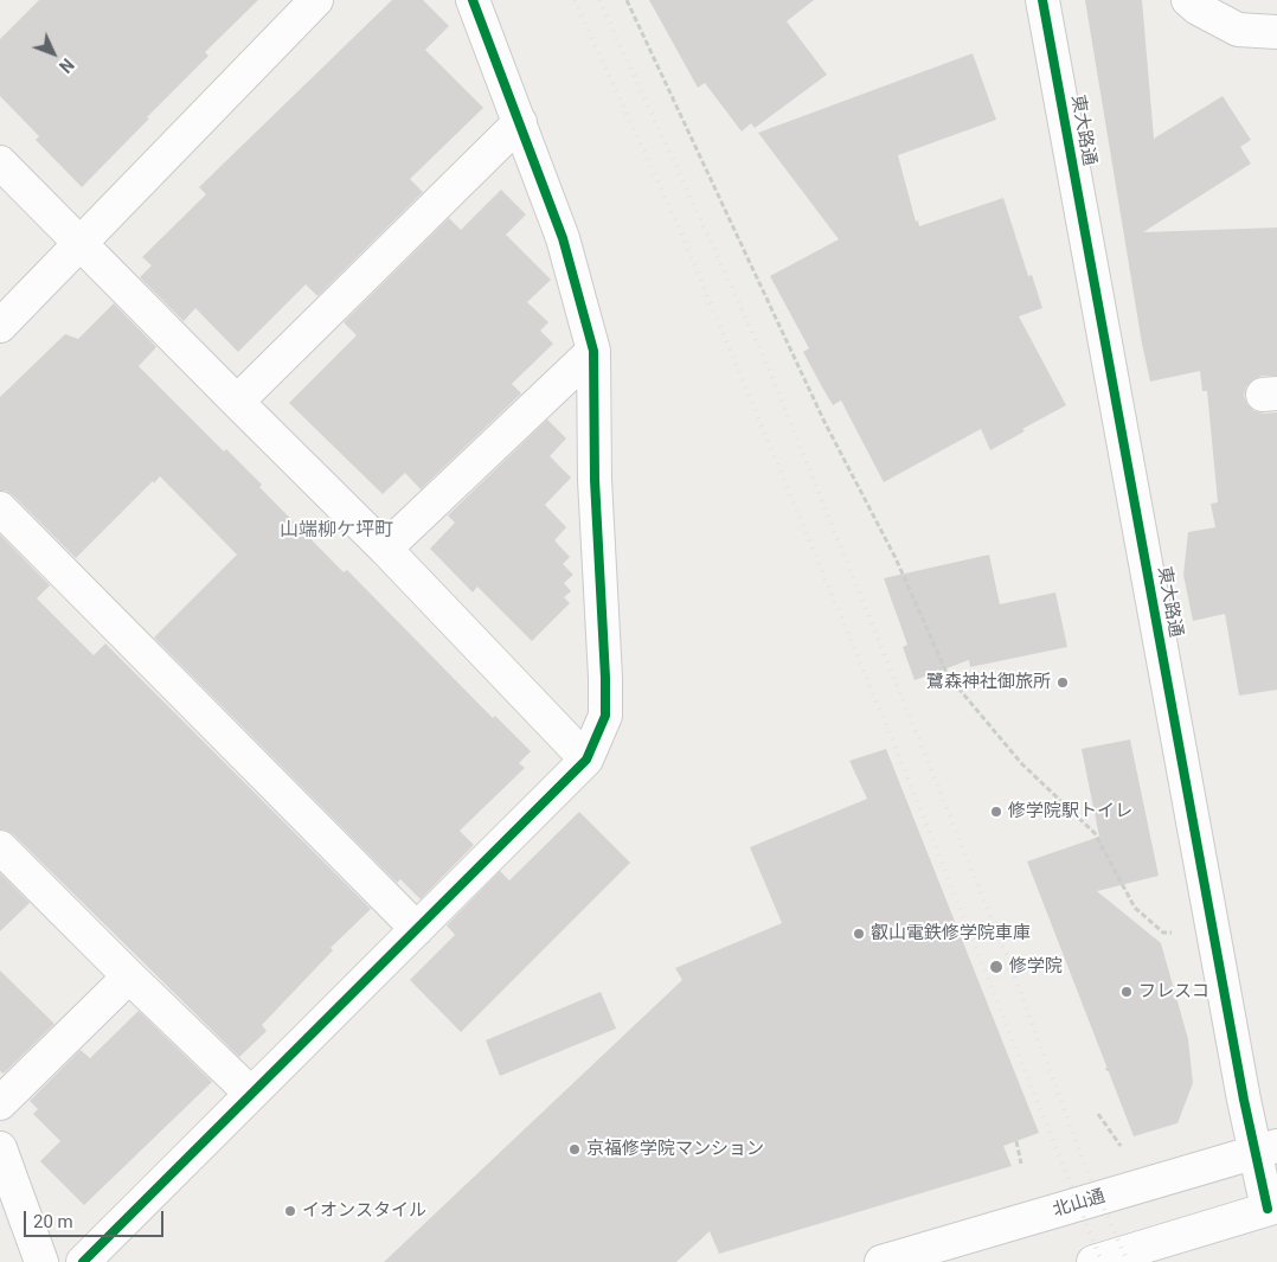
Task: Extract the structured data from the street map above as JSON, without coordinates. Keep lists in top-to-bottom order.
{
  "streets": {
    "street": ["東大路通", "北山通"]
  },
  "crossings": [
    ["東大路通", "北山通"]
  ],
  "districts": ["山端柳ケ坪町"],
  "places": [
    "鷺森神社御旅所",
    "修学院駅トイレ",
    "叡山電鉄修学院車庫",
    "修学院",
    "フレスコ",
    "京福修学院マンション",
    "イオンスタイル"
  ],
  "scale_bar": "20 m",
  "north": "bottom right"
}
